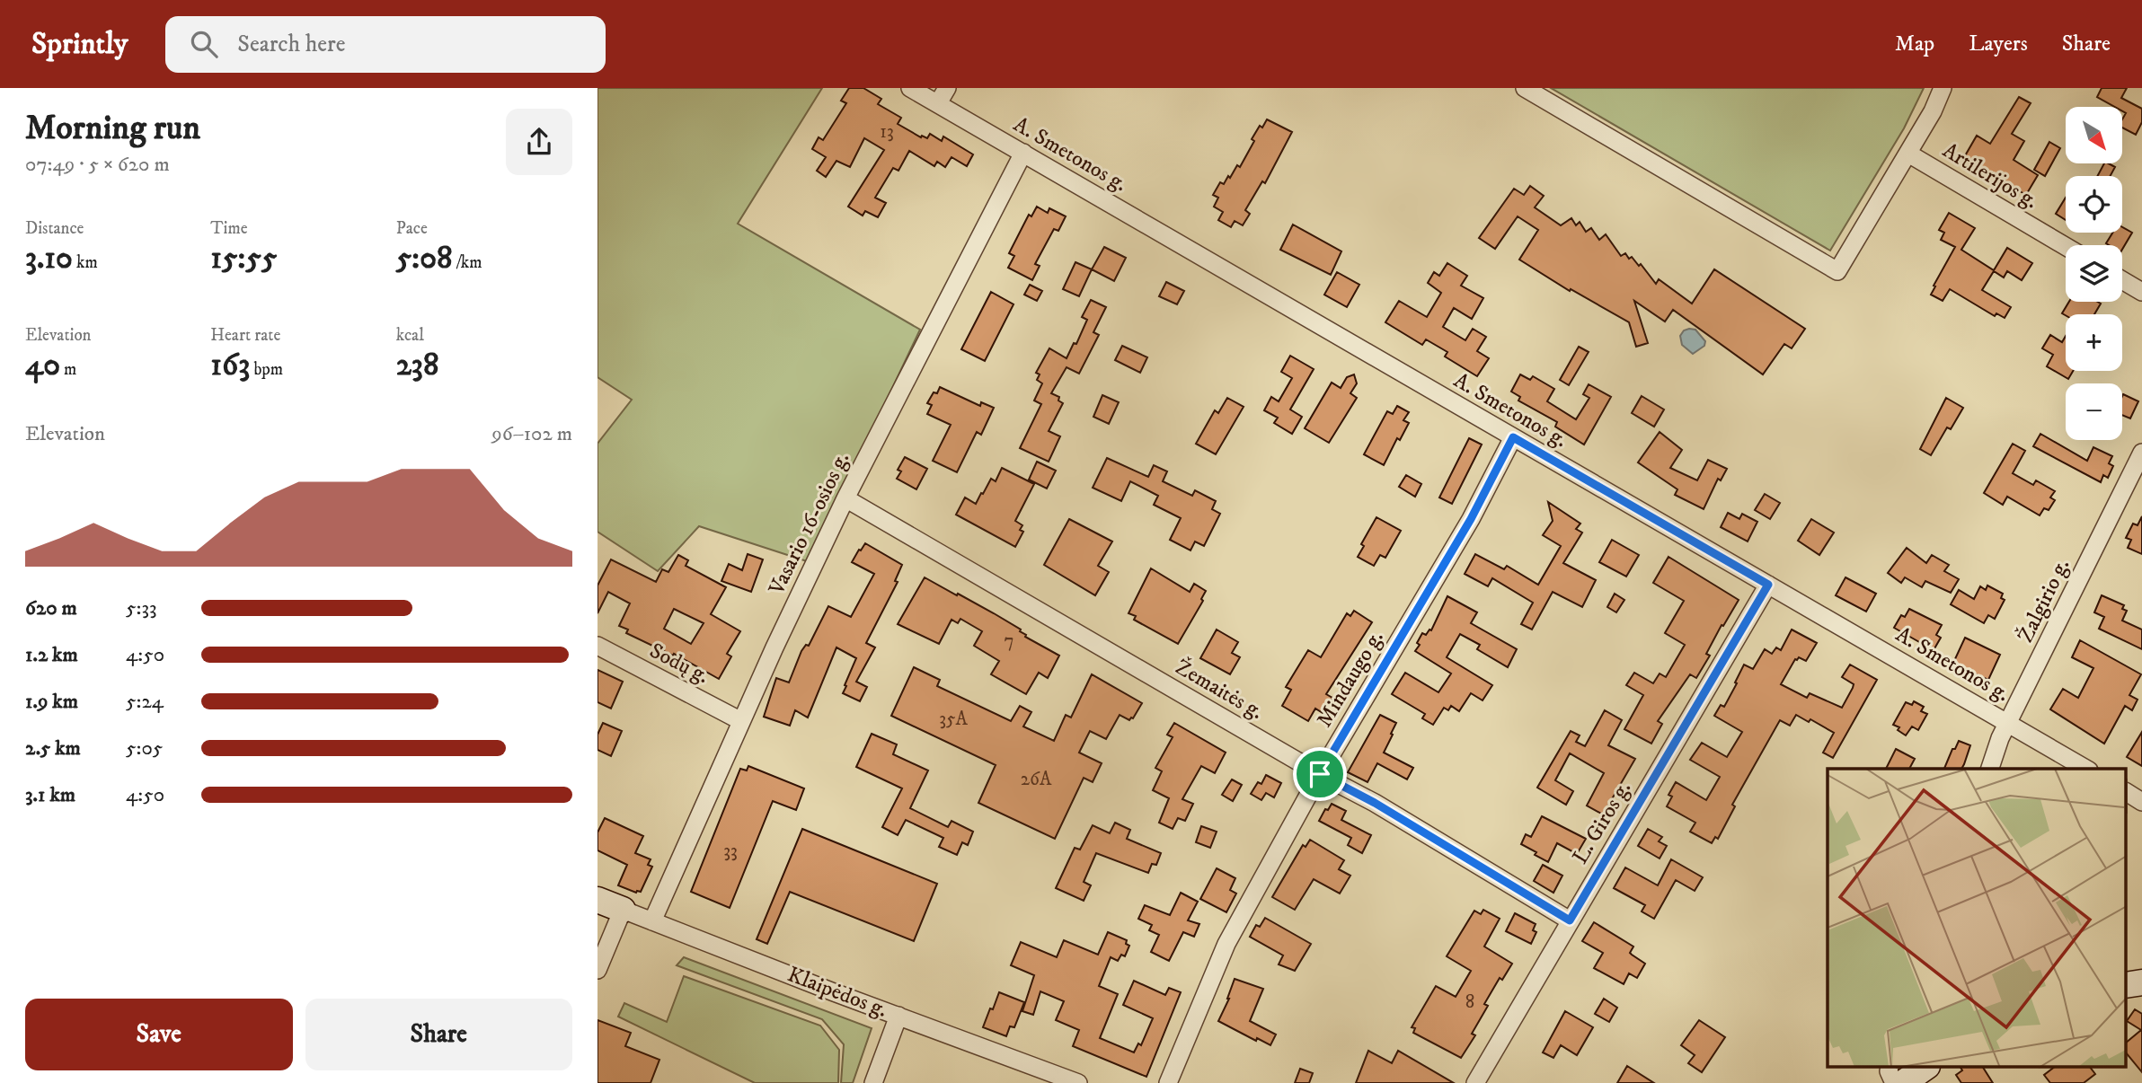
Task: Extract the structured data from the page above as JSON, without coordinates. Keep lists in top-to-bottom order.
{
  "streets": {
    "main road": ["Klaipėdos g."],
    "street": [
      "A. Smetonos g.",
      "Artilerijos g.",
      "Vasario 16-osios g.",
      "Žalgirio g.",
      "Sodų g.",
      "Mindaugo g.",
      "Žemaitės g.",
      "L. Giros g."
    ]
  },
  "crossings": [
    ["A. Smetonos g.", "Vasario 16-osios g."],
    ["A. Smetonos g.", "Žalgirio g."],
    ["A. Smetonos g.", "Mindaugo g."],
    ["A. Smetonos g.", "L. Giros g."],
    ["Vasario 16-osios g.", "Sodų g."],
    ["Vasario 16-osios g.", "Žemaitės g."],
    ["Vasario 16-osios g.", "Klaipėdos g."],
    ["Mindaugo g.", "Žemaitės g."],
    ["Žemaitės g.", "L. Giros g."]
  ],
  "house_numbers": [
    "13",
    "7",
    "35A",
    "26A",
    "33",
    "8"
  ],
  "north": "bottom right",
  "page": {
    "header": "Sprintly",
    "search": "Search here",
    "nav": ["Map", "Layers", "Share"],
    "heading": ["Morning run", "07:49 · 5 × 620 m"],
    "map_buttons": ["+", "−"],
    "stats": [
      ["Distance", "3.10 km"],
      ["Time", "15:55"],
      ["Pace", "5:08 /km"],
      ["Elevation", "40 m"],
      ["Heart rate", "163 bpm"],
      ["kcal", "238"]
    ],
    "chart": ["Elevation", "96–102 m"],
    "list": [
      {
        "name": "620 m",
        "note": "5:33"
      },
      {
        "name": "1.2 km",
        "note": "4:50"
      },
      {
        "name": "1.9 km",
        "note": "5:24"
      },
      {
        "name": "2.5 km",
        "note": "5:05"
      },
      {
        "name": "3.1 km",
        "note": "4:50"
      }
    ],
    "buttons": ["Save", "Share"]
  }
}
